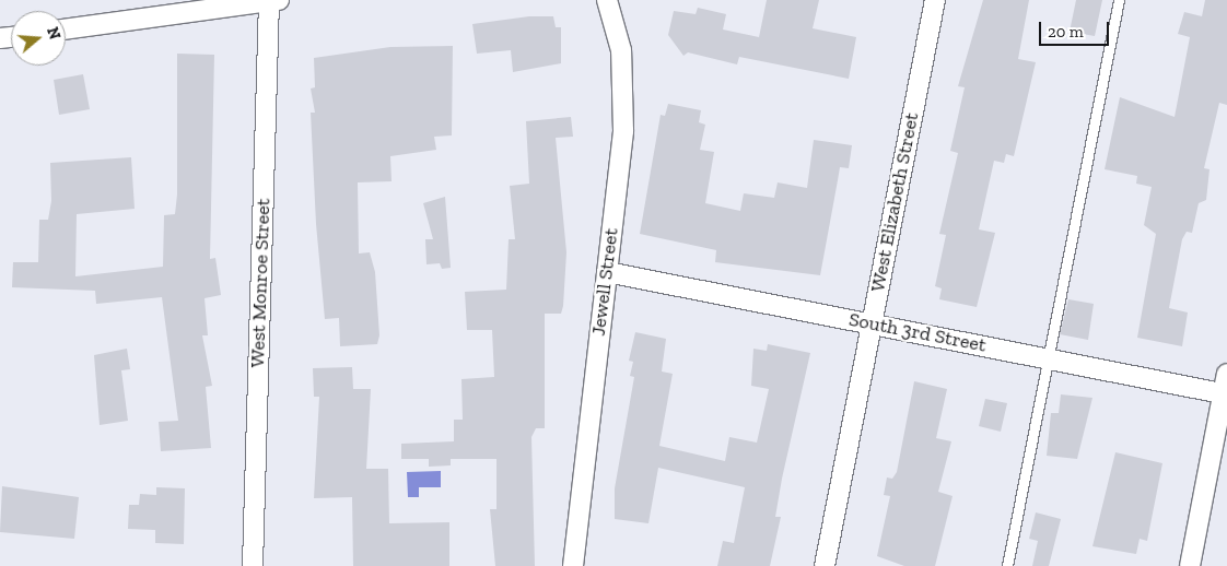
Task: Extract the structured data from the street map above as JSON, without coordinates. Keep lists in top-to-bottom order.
{
  "streets": {
    "street": [
      "West Elizabeth Street",
      "Jewell Street",
      "West Monroe Street",
      "South 3rd Street"
    ]
  },
  "crossings": [
    ["West Elizabeth Street", "South 3rd Street"],
    ["Jewell Street", "South 3rd Street"]
  ],
  "scale_bar": "20 m",
  "north": "right"
}
